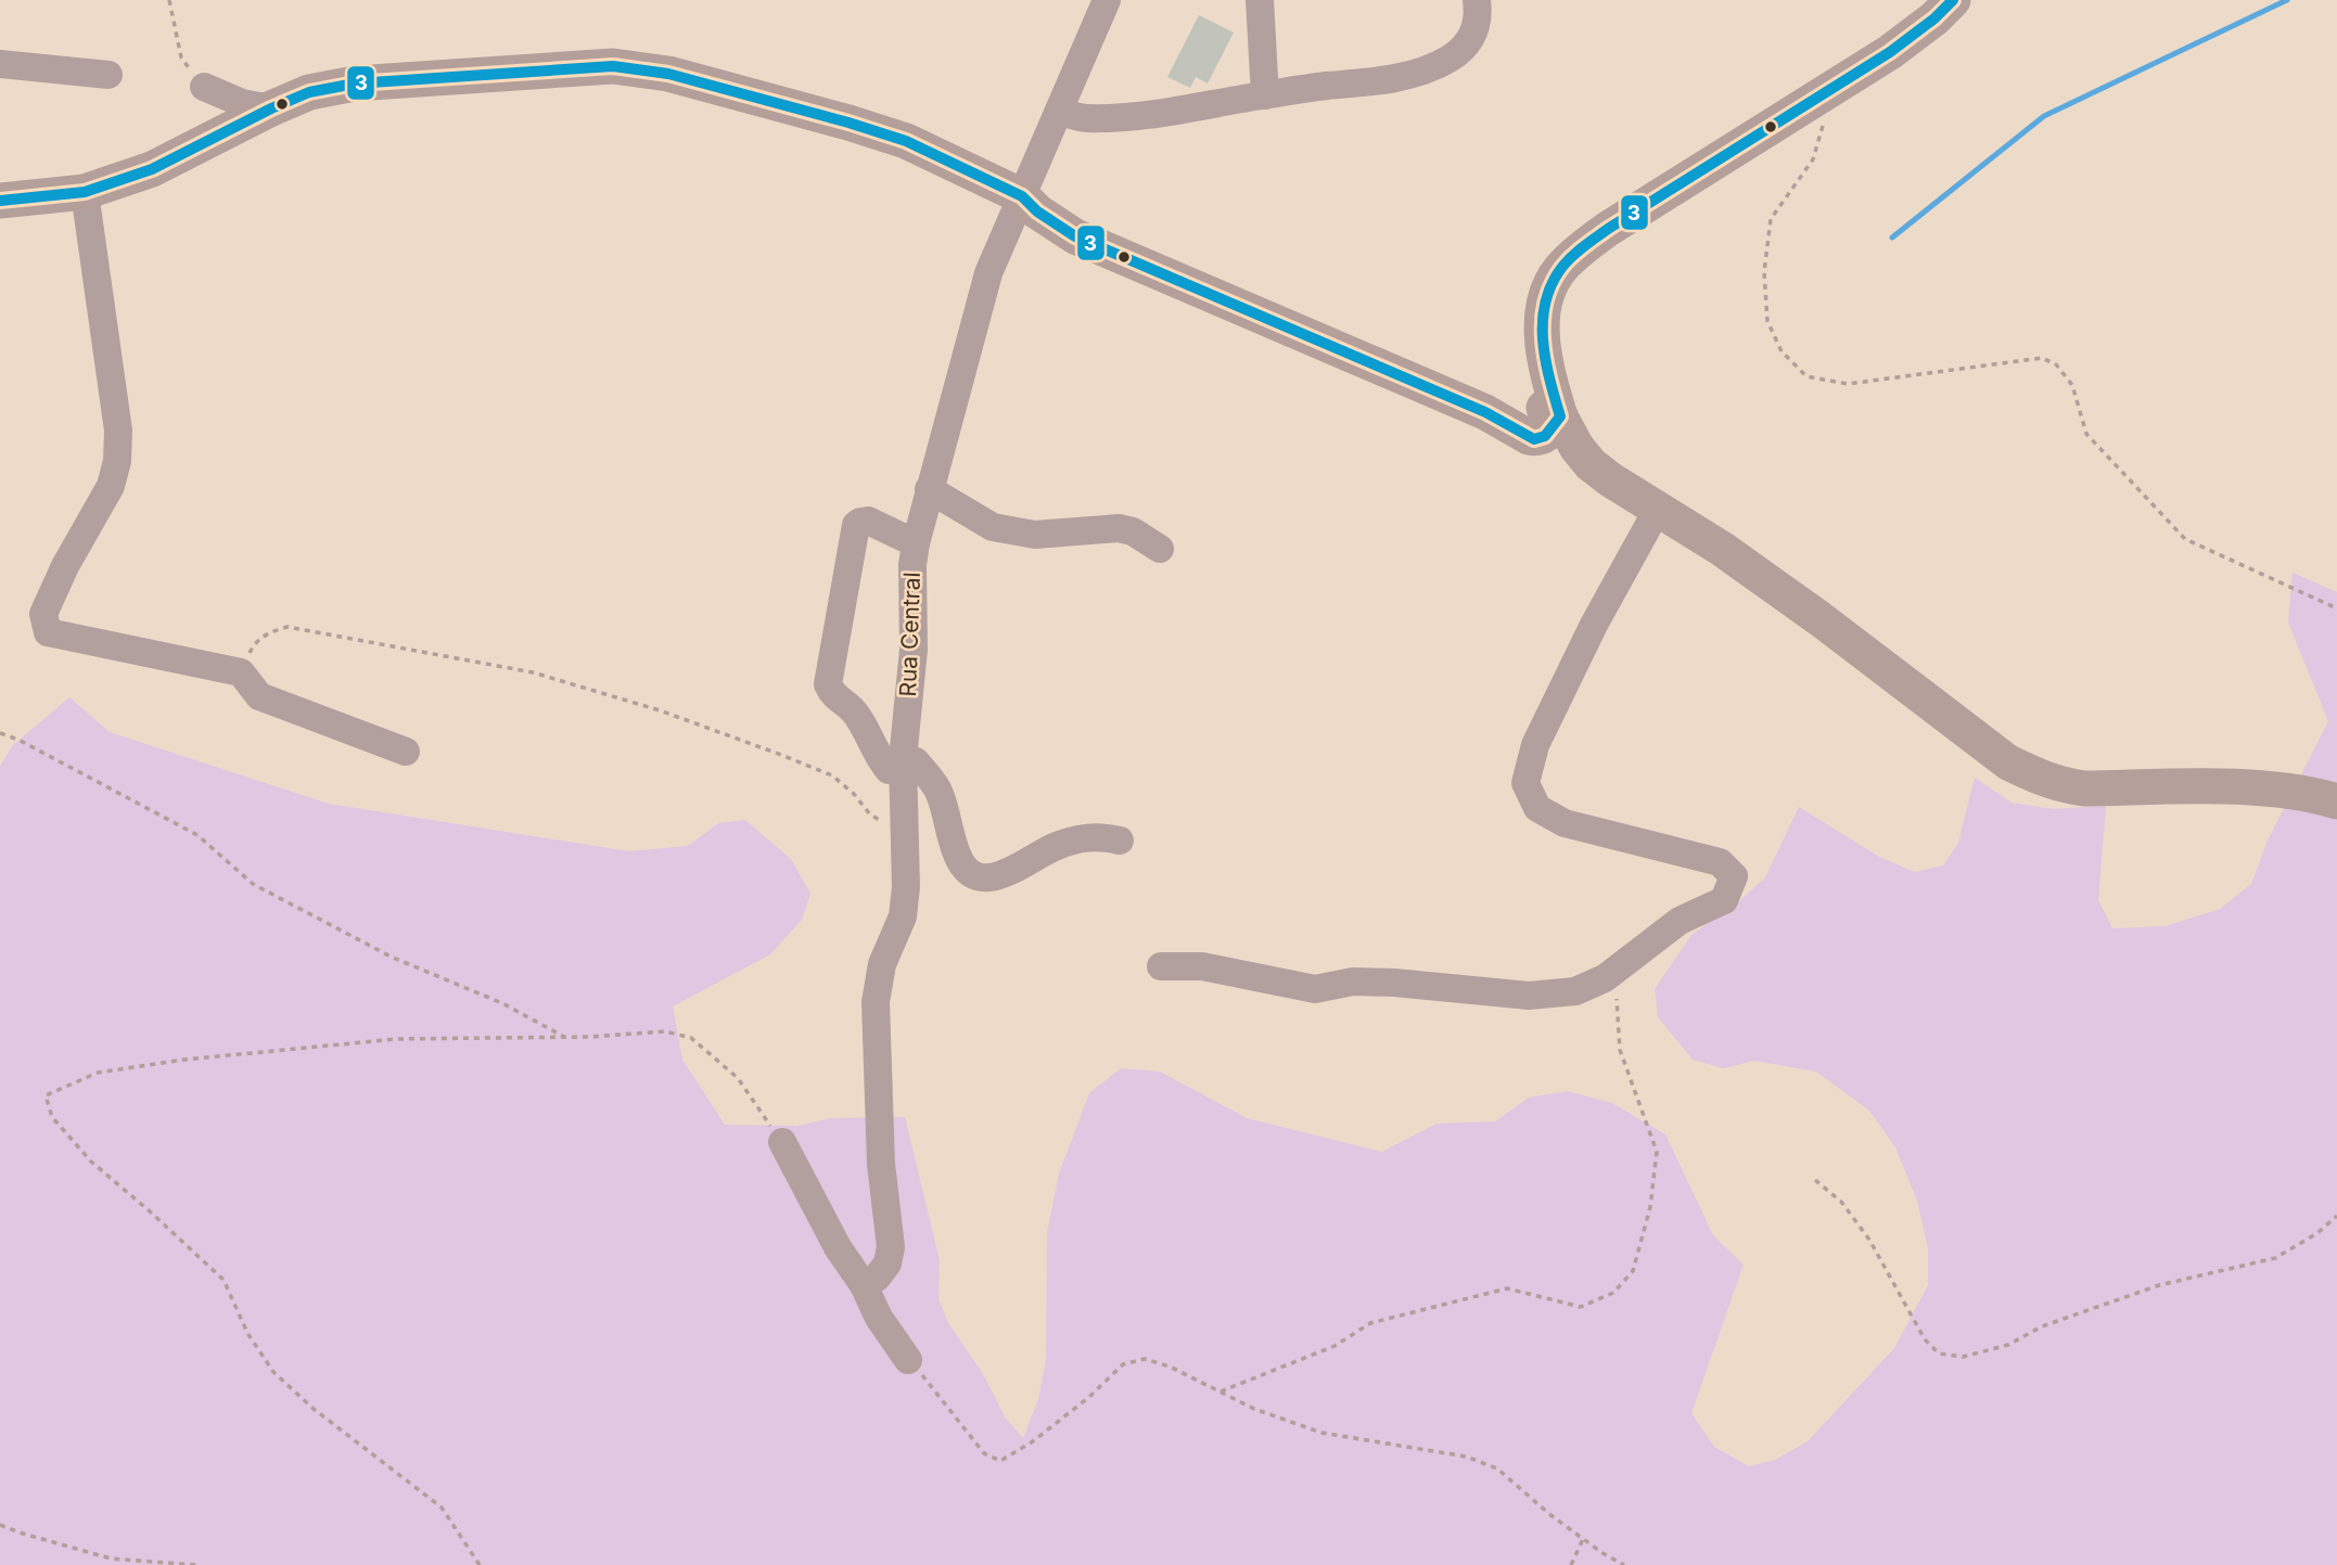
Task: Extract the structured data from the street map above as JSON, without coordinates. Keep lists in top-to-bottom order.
{
  "streets": {
    "street": ["Rua Central"]
  },
  "lines": ["transit line 3"]
}
